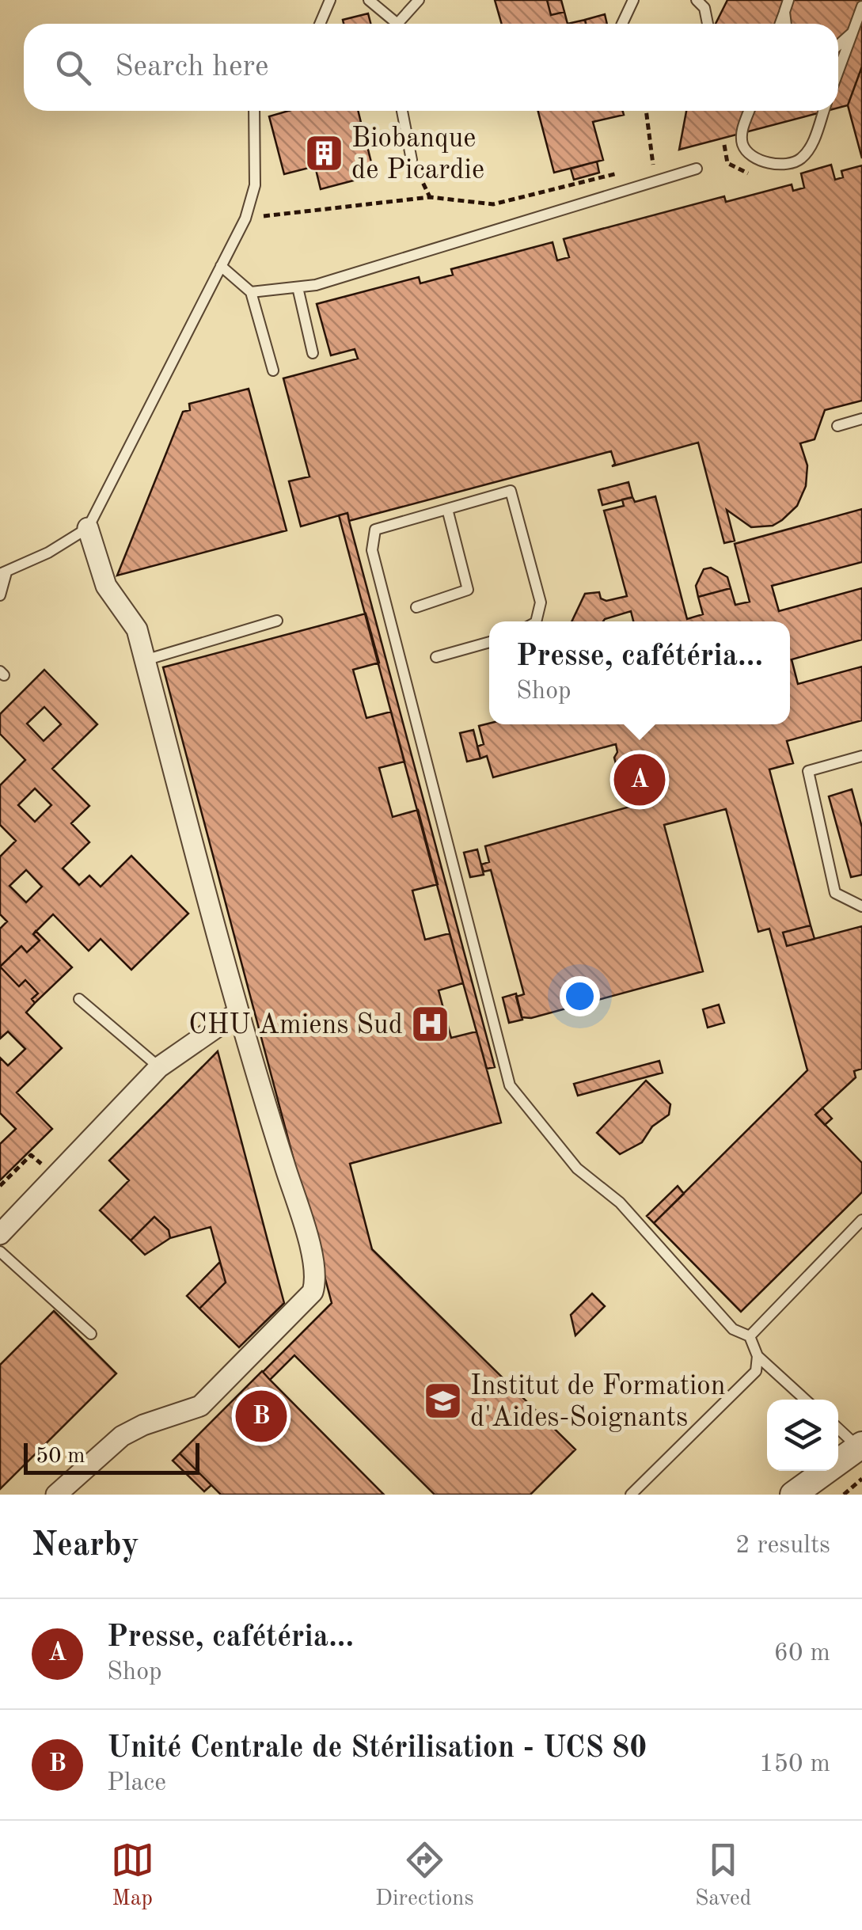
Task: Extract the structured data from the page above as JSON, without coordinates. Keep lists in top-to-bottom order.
{
  "places": {
    "building": ["Biobanque de Picardie"],
    "hospital": ["CHU Amiens Sud"],
    "school or university": ["Institut de Formation d'Aides-Soignants"]
  },
  "scale_bar": "50 m",
  "page": {
    "search": "Search here",
    "popup": ["Presse, cafétéria...", "Shop"],
    "pins": ["A", "B"],
    "scale": "50 m",
    "heading": ["Nearby", "2 results"],
    "list": [
      {
        "mark": "A",
        "name": "Presse, cafétéria...",
        "note": "Shop",
        "value": "60 m"
      },
      {
        "mark": "B",
        "name": "Unité Centrale de Stérilisation - UCS 80",
        "note": "Place",
        "value": "150 m"
      }
    ],
    "nav": ["Map", "Directions", "Saved"]
  }
}
